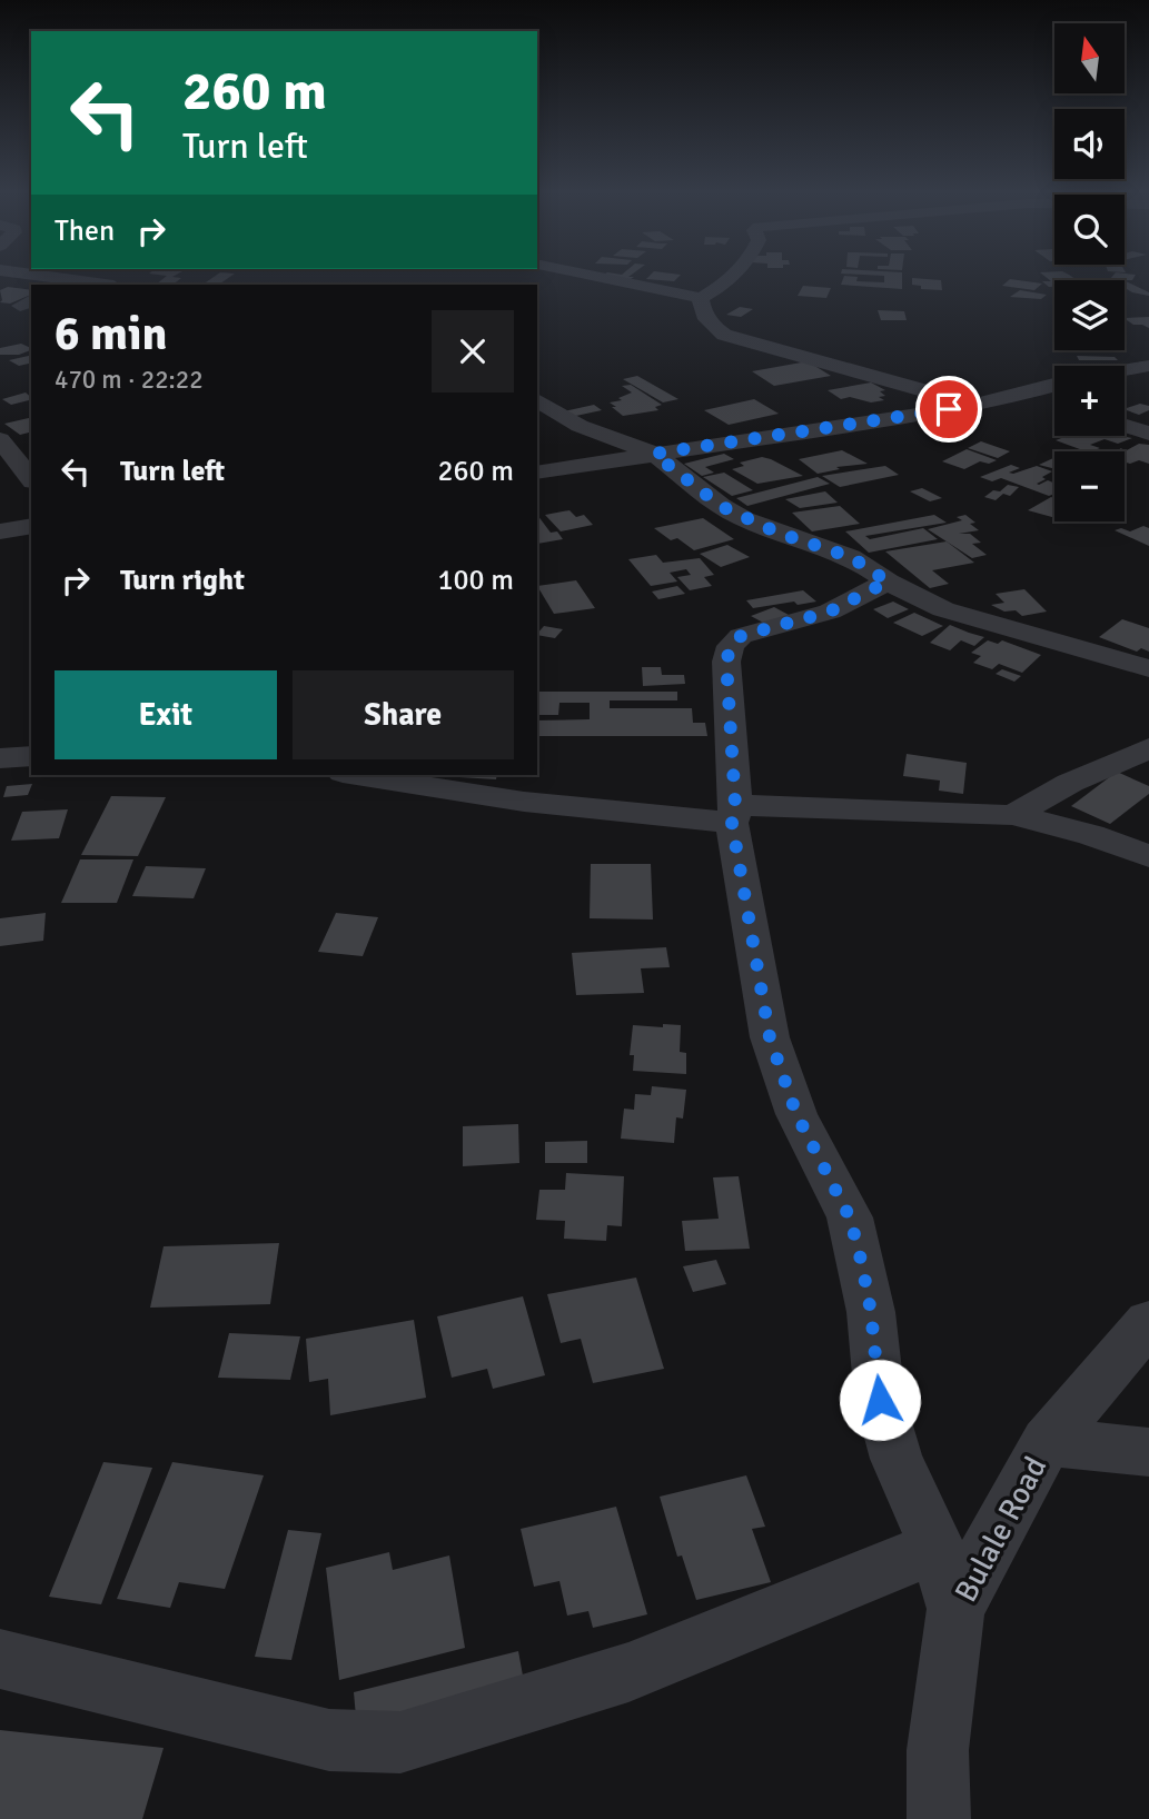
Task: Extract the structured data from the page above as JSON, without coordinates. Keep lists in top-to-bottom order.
{
  "streets": {
    "street": ["Bulale Road"]
  },
  "north": "top",
  "page": {
    "map_buttons": ["+", "−"],
    "turn": ["260 m", "Turn left"],
    "then": "Then",
    "heading": ["6 min", "470 m · 22:22"],
    "list": [
      {
        "name": "Turn left",
        "value": "260 m"
      },
      {
        "name": "Turn right",
        "value": "100 m"
      }
    ],
    "buttons": ["Exit", "Share"]
  }
}
